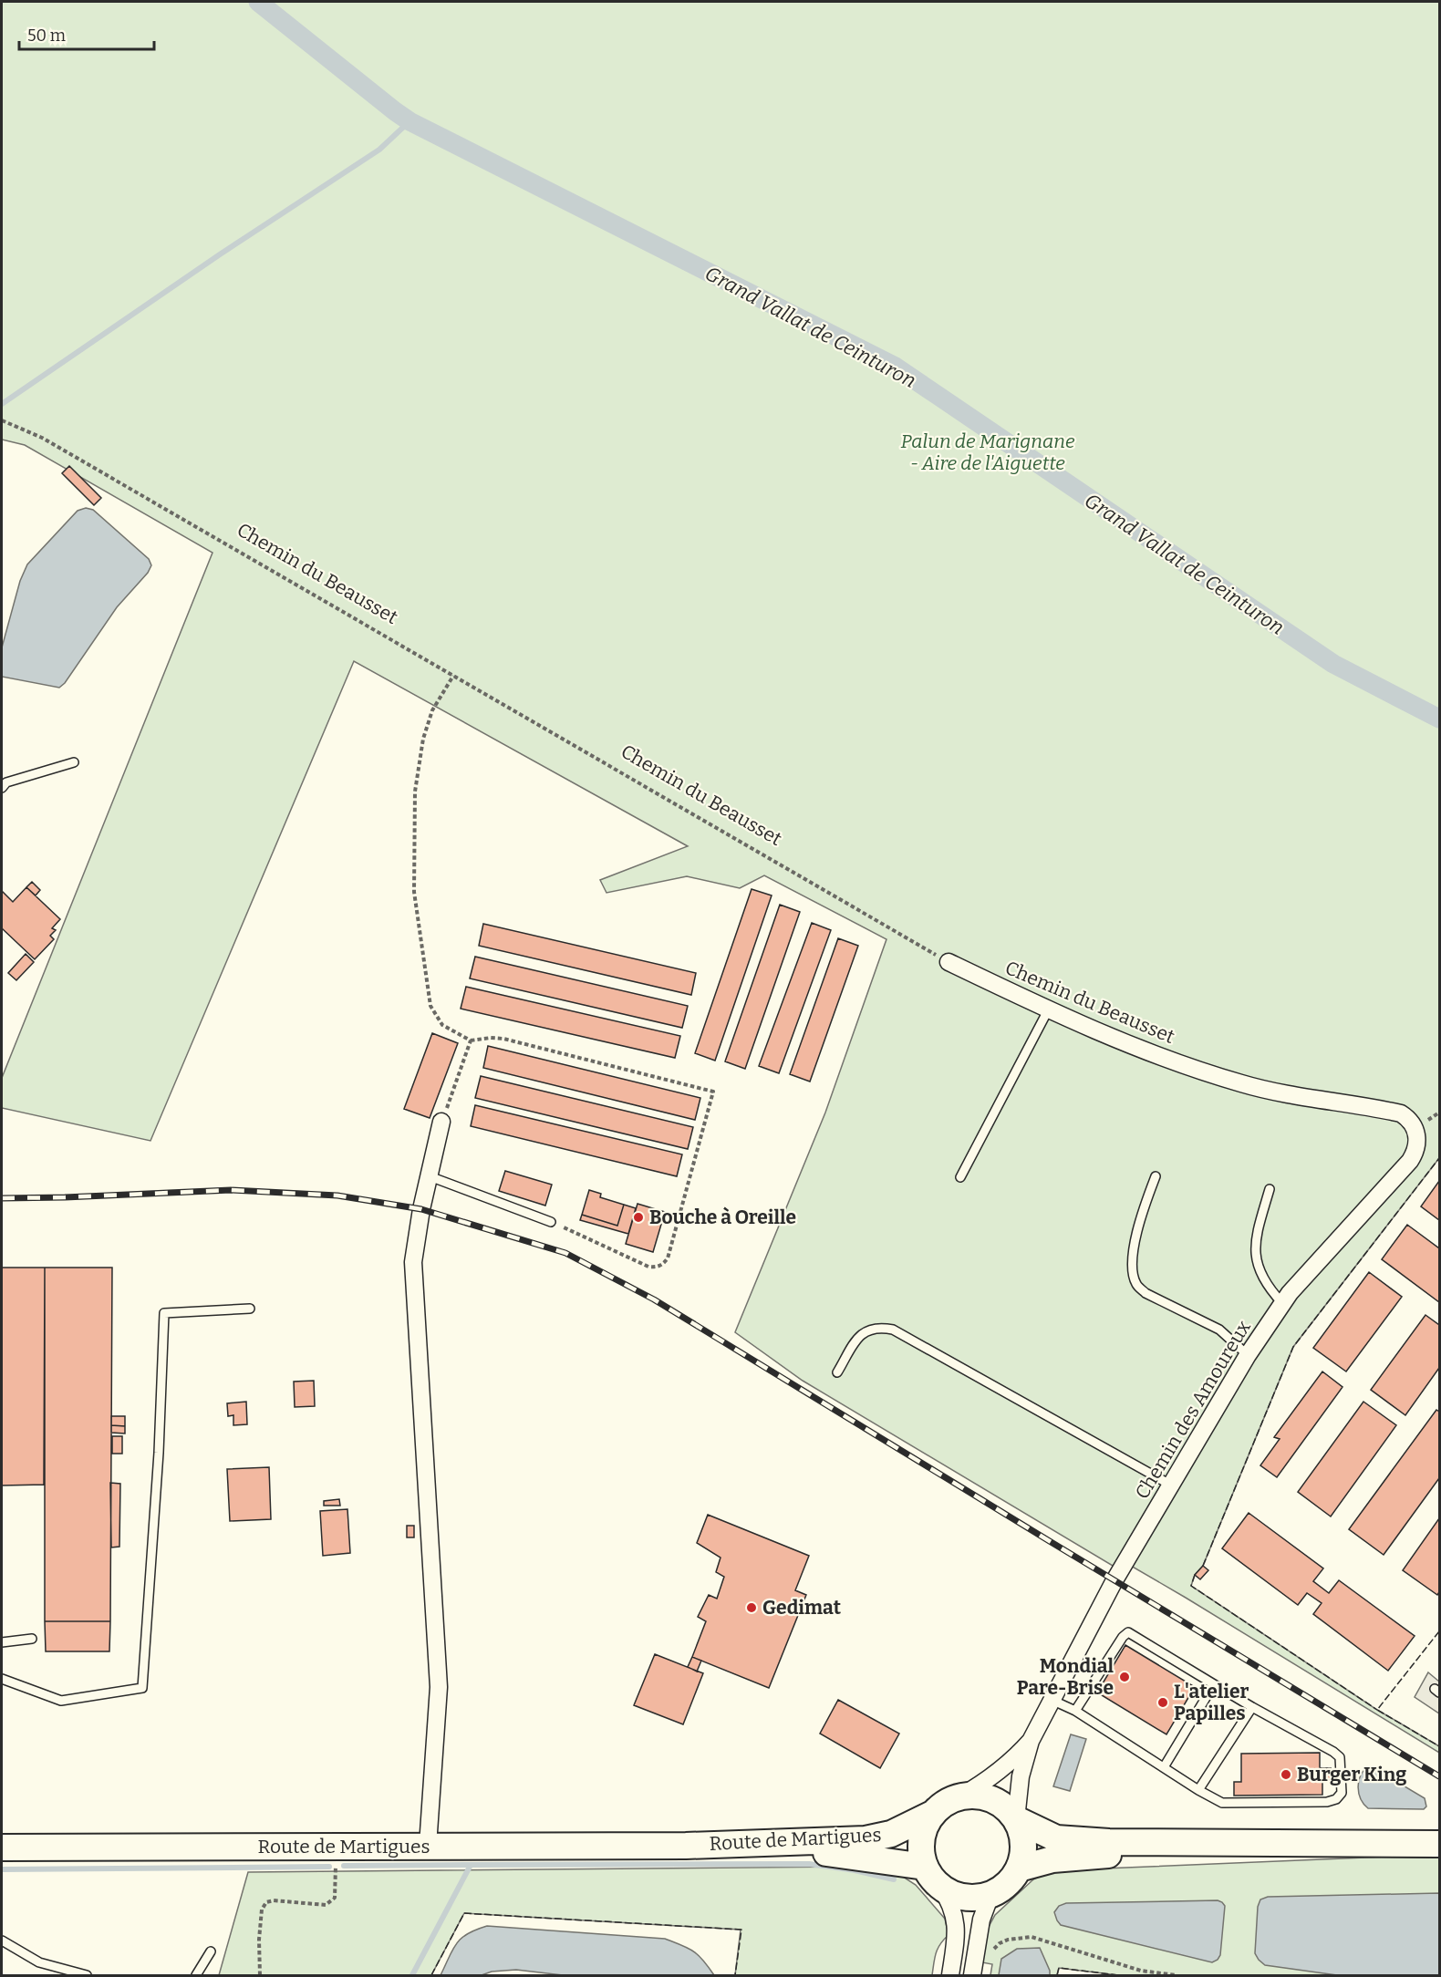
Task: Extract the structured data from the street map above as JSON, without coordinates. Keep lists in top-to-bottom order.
{
  "streets": {
    "main road": ["Route de Martigues"],
    "street": ["Chemin du Beausset", "Chemin des Amoureux"]
  },
  "crossings": [
    ["Chemin du Beausset", "Chemin des Amoureux"],
    ["Chemin des Amoureux", "Route de Martigues"]
  ],
  "water": ["Grand Vallat de Ceinturon"],
  "parks": ["Palun de Marignane - Aire de l'Aiguette"],
  "places": [
    "Bouche à Oreille",
    "Gedimat",
    "Mondial Pare-Brise",
    "L'atelier Papilles",
    "Burger King"
  ],
  "scale_bar": "50 m"
}
